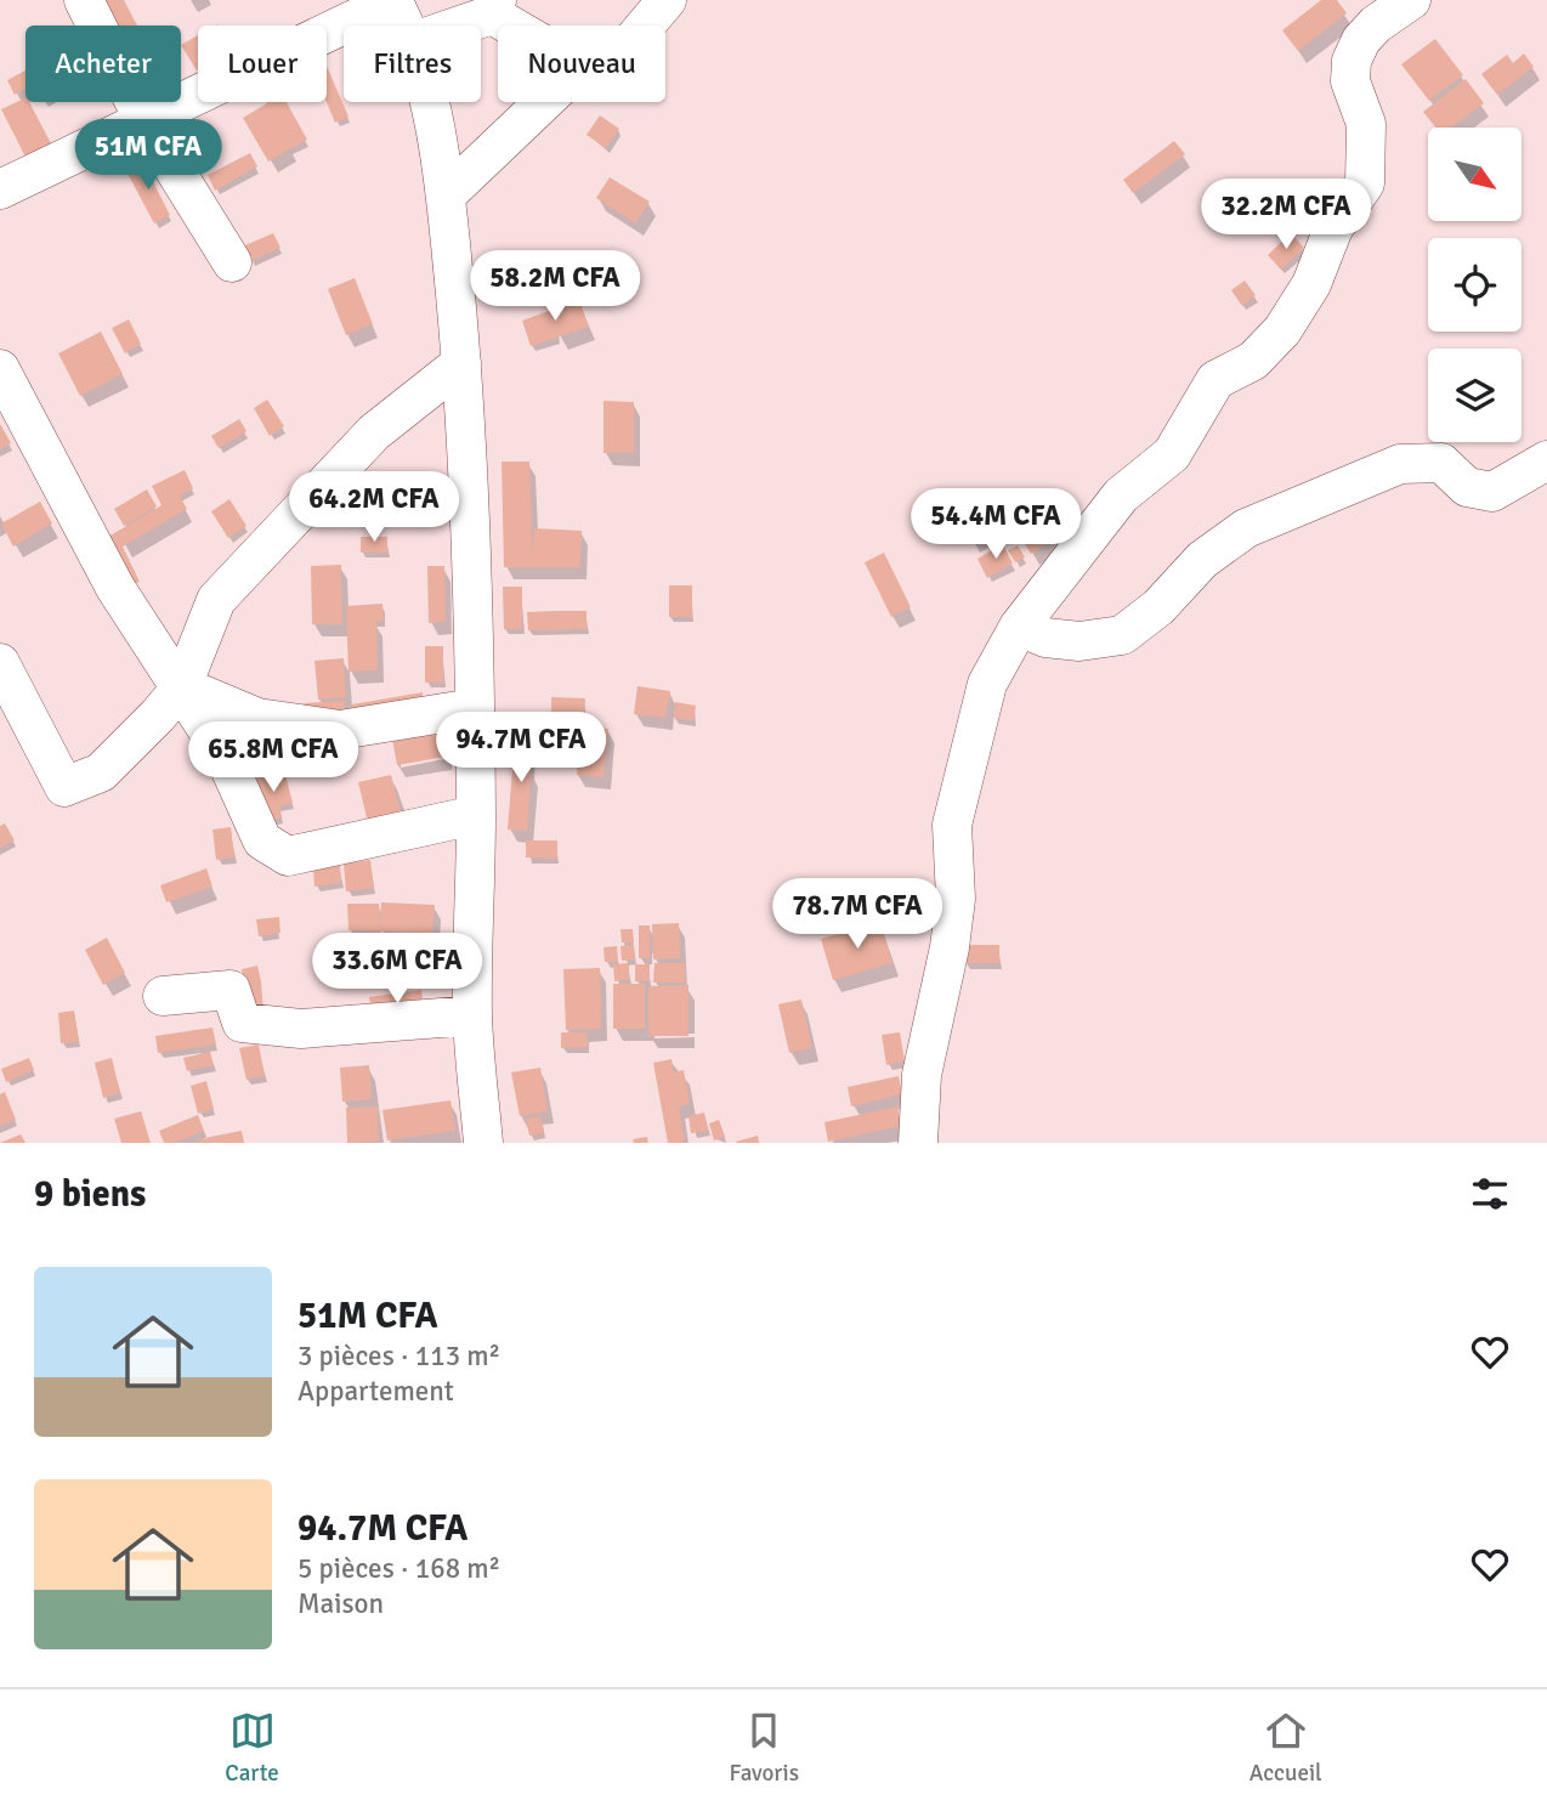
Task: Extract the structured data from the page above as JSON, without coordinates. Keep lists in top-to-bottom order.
{
  "north": "bottom right",
  "page": {
    "chip": [
      "Acheter",
      "Louer",
      "Filtres",
      "Nouveau"
    ],
    "price": [
      "51M CFA",
      "32.2M CFA",
      "58.2M CFA",
      "64.2M CFA",
      "54.4M CFA",
      "94.7M CFA",
      "65.8M CFA",
      "78.7M CFA",
      "33.6M CFA"
    ],
    "heading": "9 biens",
    "list": [
      {
        "name": "51M CFA",
        "note": "3 pièces · 113 m² · Appartement"
      },
      {
        "name": "94.7M CFA",
        "note": "5 pièces · 168 m² · Maison"
      }
    ],
    "tabs": ["Carte", "Favoris", "Accueil"]
  }
}
